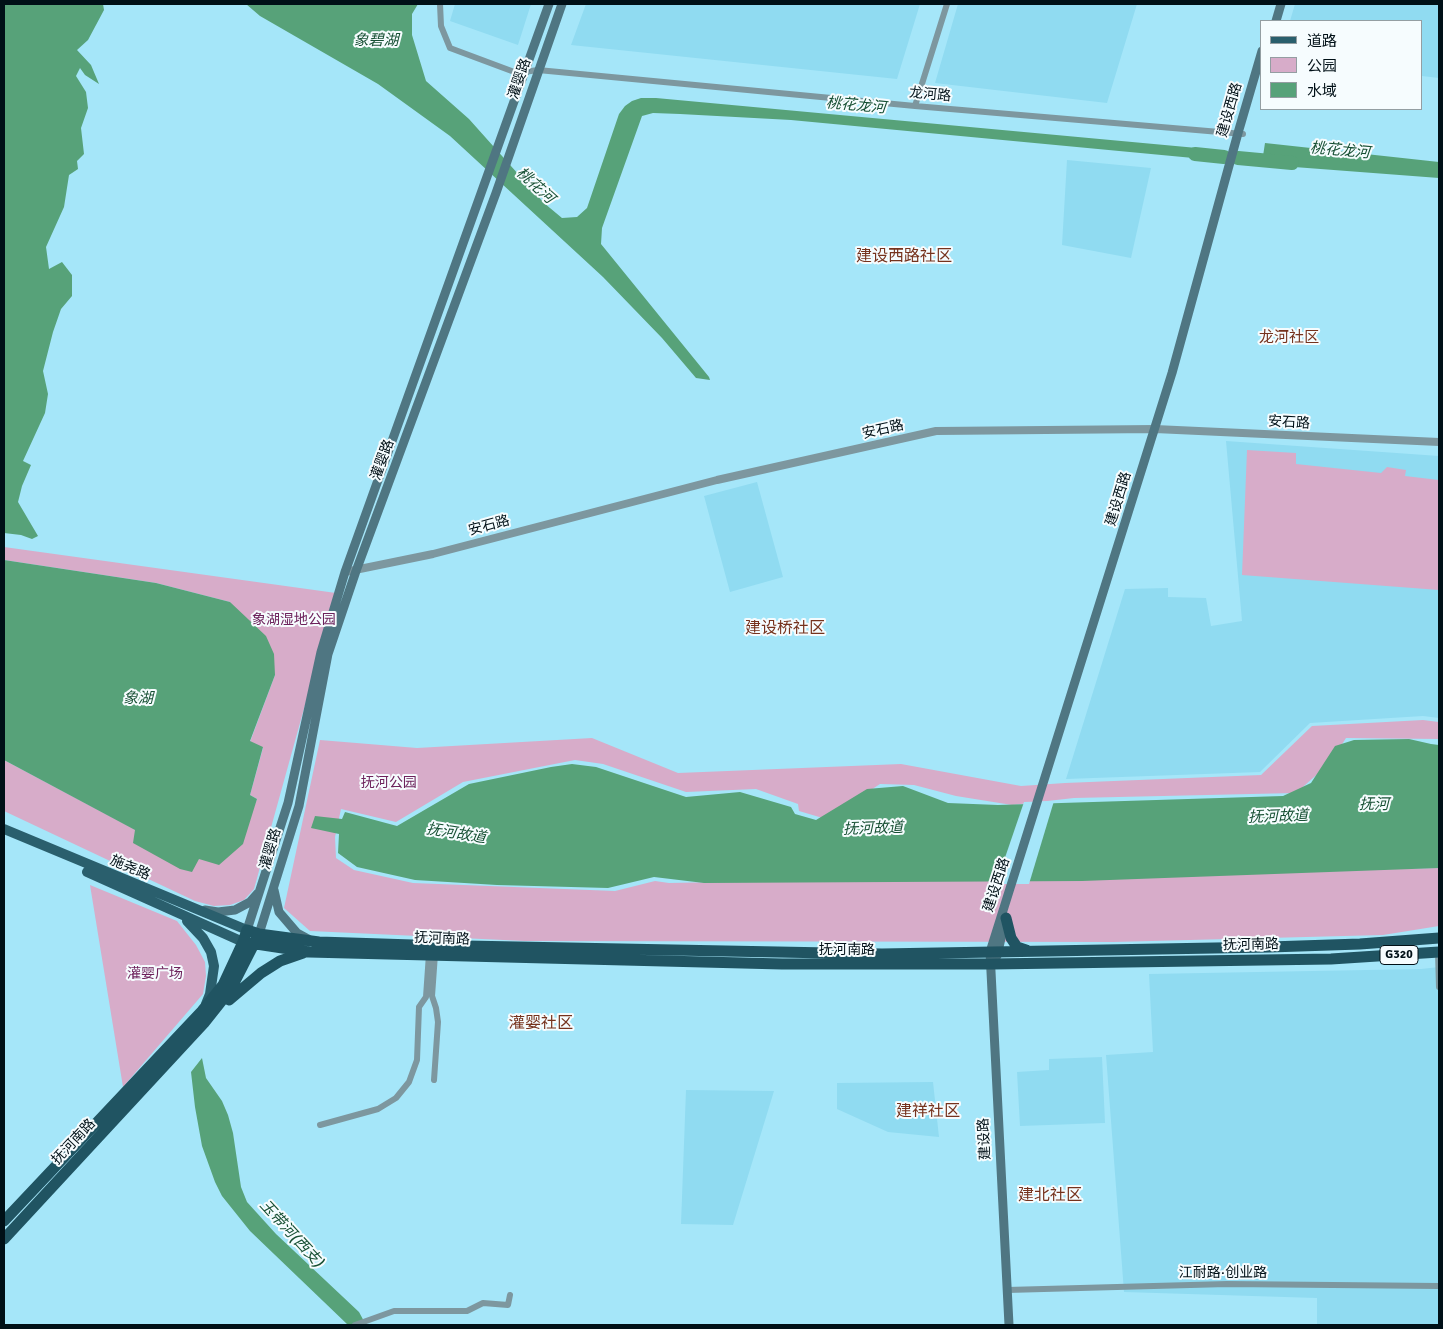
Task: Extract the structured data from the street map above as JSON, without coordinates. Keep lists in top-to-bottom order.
{
  "streets": {
    "highway": ["抚河南路", "G320"],
    "main road": [
      "灌婴路",
      "建设西路",
      "施尧路",
      "建设路"
    ],
    "street": ["龙河路", "安石路", "江耐路·创业路"]
  },
  "crossings": [
    ["灌婴路", "龙河路"],
    ["灌婴路", "安石路"],
    ["灌婴路", "施尧路"],
    ["灌婴路", "抚河南路"],
    ["龙河路", "建设西路"],
    ["建设西路", "安石路"],
    ["建设西路", "抚河南路"],
    ["建设西路", "建设路"],
    ["施尧路", "抚河南路"],
    ["抚河南路", "建设路"],
    ["建设路", "江耐路·创业路"]
  ],
  "districts": [
    "建设西路社区",
    "龙河社区",
    "建设桥社区",
    "灌婴社区",
    "建祥社区",
    "建北社区"
  ],
  "water": [
    "象碧湖",
    "桃花龙河",
    "桃花河",
    "象湖",
    "抚河",
    "抚河故道",
    "玉带河(西支)"
  ],
  "parks": ["象湖湿地公园", "抚河公园", "灌婴广场"],
  "legend": ["道路", "公园", "水域"]
}
